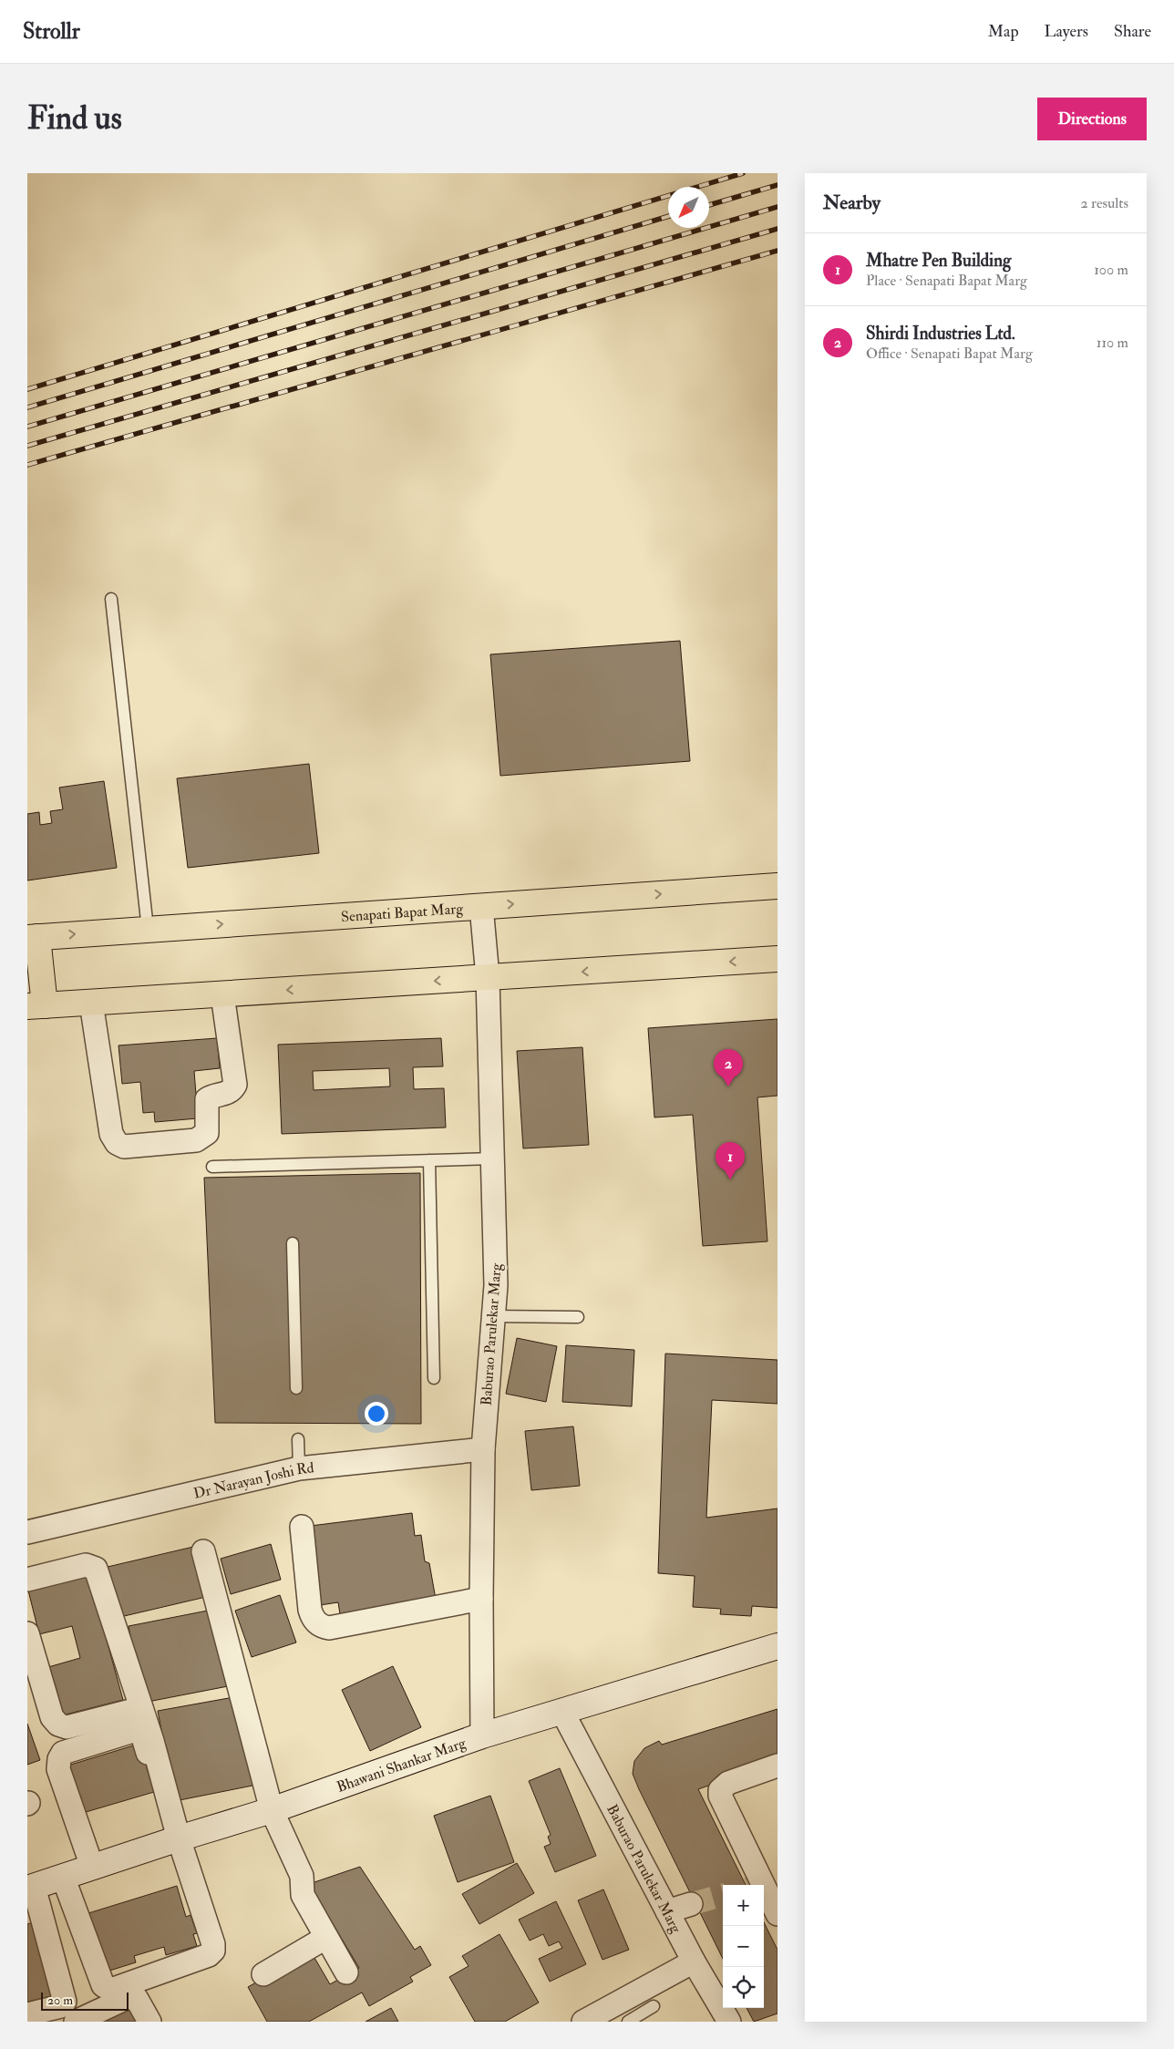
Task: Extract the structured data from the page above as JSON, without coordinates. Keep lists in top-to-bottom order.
{
  "streets": {
    "main road": ["Senapati Bapat Marg", "Bhawani Shankar Marg"],
    "street": ["Baburao Parulekar Marg", "Dr Narayan Joshi Rd"]
  },
  "crossings": [
    ["Senapati Bapat Marg", "Baburao Parulekar Marg"],
    ["Baburao Parulekar Marg", "Dr Narayan Joshi Rd"],
    ["Baburao Parulekar Marg", "Bhawani Shankar Marg"]
  ],
  "scale_bar": "20 m",
  "north": "bottom left",
  "page": {
    "header": "Strollr",
    "nav": ["Map", "Layers", "Share"],
    "buttons": "Directions",
    "title": "Find us",
    "heading": ["Nearby", "2 results"],
    "list": [
      {
        "mark": "1",
        "name": "Mhatre Pen Building",
        "note": "Place · Senapati Bapat Marg",
        "value": "100 m"
      },
      {
        "mark": "2",
        "name": "Shirdi Industries Ltd.",
        "note": "Office · Senapati Bapat Marg",
        "value": "110 m"
      }
    ],
    "pins": ["2", "1"],
    "map_buttons": ["+", "−"],
    "scale": "20 m"
  }
}
